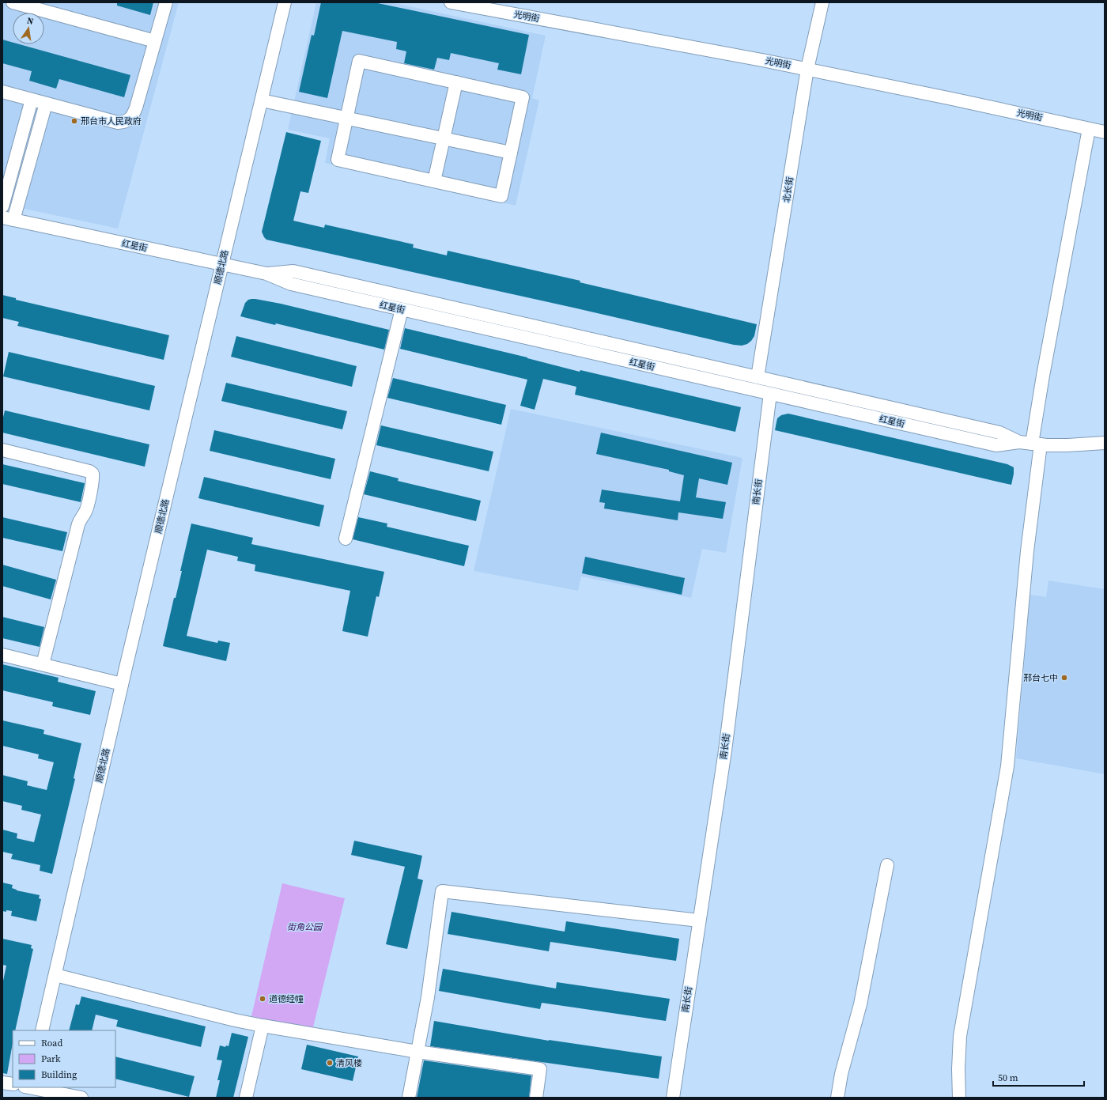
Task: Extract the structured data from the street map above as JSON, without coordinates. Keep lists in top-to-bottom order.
{
  "streets": {
    "street": [
      "光明街",
      "北长街",
      "红星街",
      "顺德北路",
      "南长街"
    ]
  },
  "crossings": [
    ["光明街", "北长街"],
    ["北长街", "红星街"],
    ["红星街", "顺德北路"],
    ["红星街", "南长街"]
  ],
  "parks": ["街角公园"],
  "places": [
    "邢台市人民政府",
    "邢台七中",
    "道德经幢",
    "清风楼"
  ],
  "legend": ["Road", "Park", "Building"],
  "scale_bar": "50 m",
  "north": "top"
}
